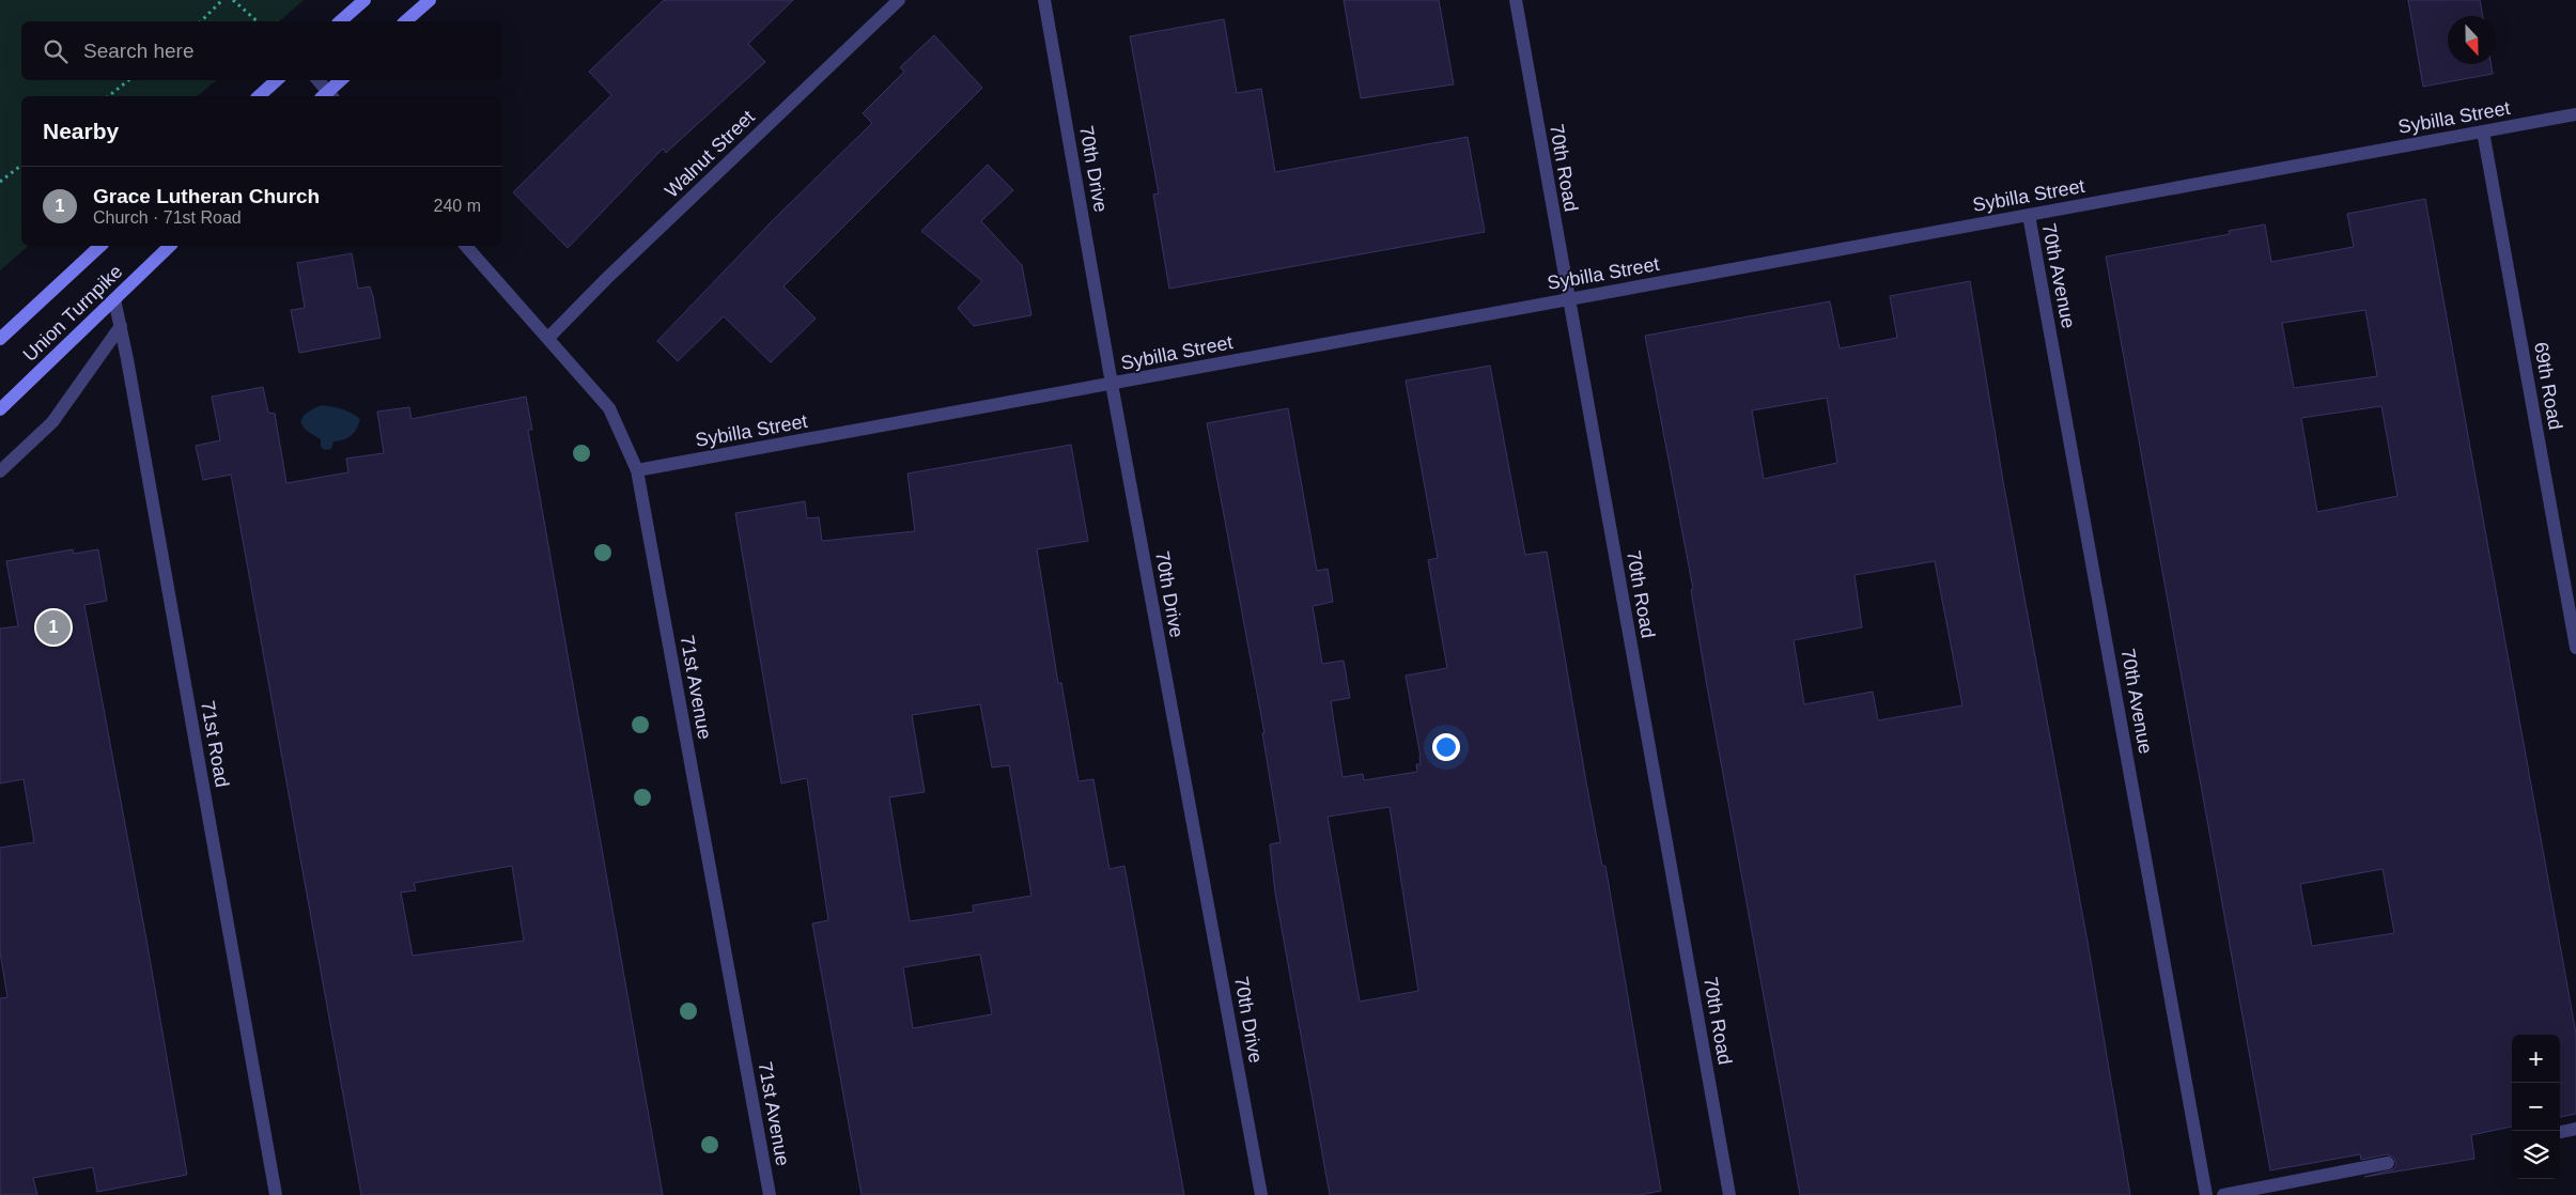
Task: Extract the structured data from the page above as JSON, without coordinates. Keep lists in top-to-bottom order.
{
  "streets": {
    "main road": ["Union Turnpike"],
    "street": [
      "Sybilla Street",
      "Walnut Street",
      "70th Road",
      "70th Drive",
      "70th Avenue",
      "69th Road",
      "71st Avenue",
      "71st Road"
    ]
  },
  "crossings": [
    ["Sybilla Street", "70th Road"],
    ["Sybilla Street", "70th Drive"],
    ["Sybilla Street", "70th Avenue"],
    ["Sybilla Street", "69th Road"],
    ["Sybilla Street", "71st Avenue"],
    ["Walnut Street", "71st Avenue"],
    ["Union Turnpike", "71st Road"]
  ],
  "north": "bottom",
  "page": {
    "search": "Search here",
    "heading": "Nearby",
    "list": [
      {
        "mark": "1",
        "name": "Grace Lutheran Church",
        "note": "Church · 71st Road",
        "value": "240 m"
      }
    ],
    "pins": "1",
    "map_buttons": ["+", "−"]
  }
}
